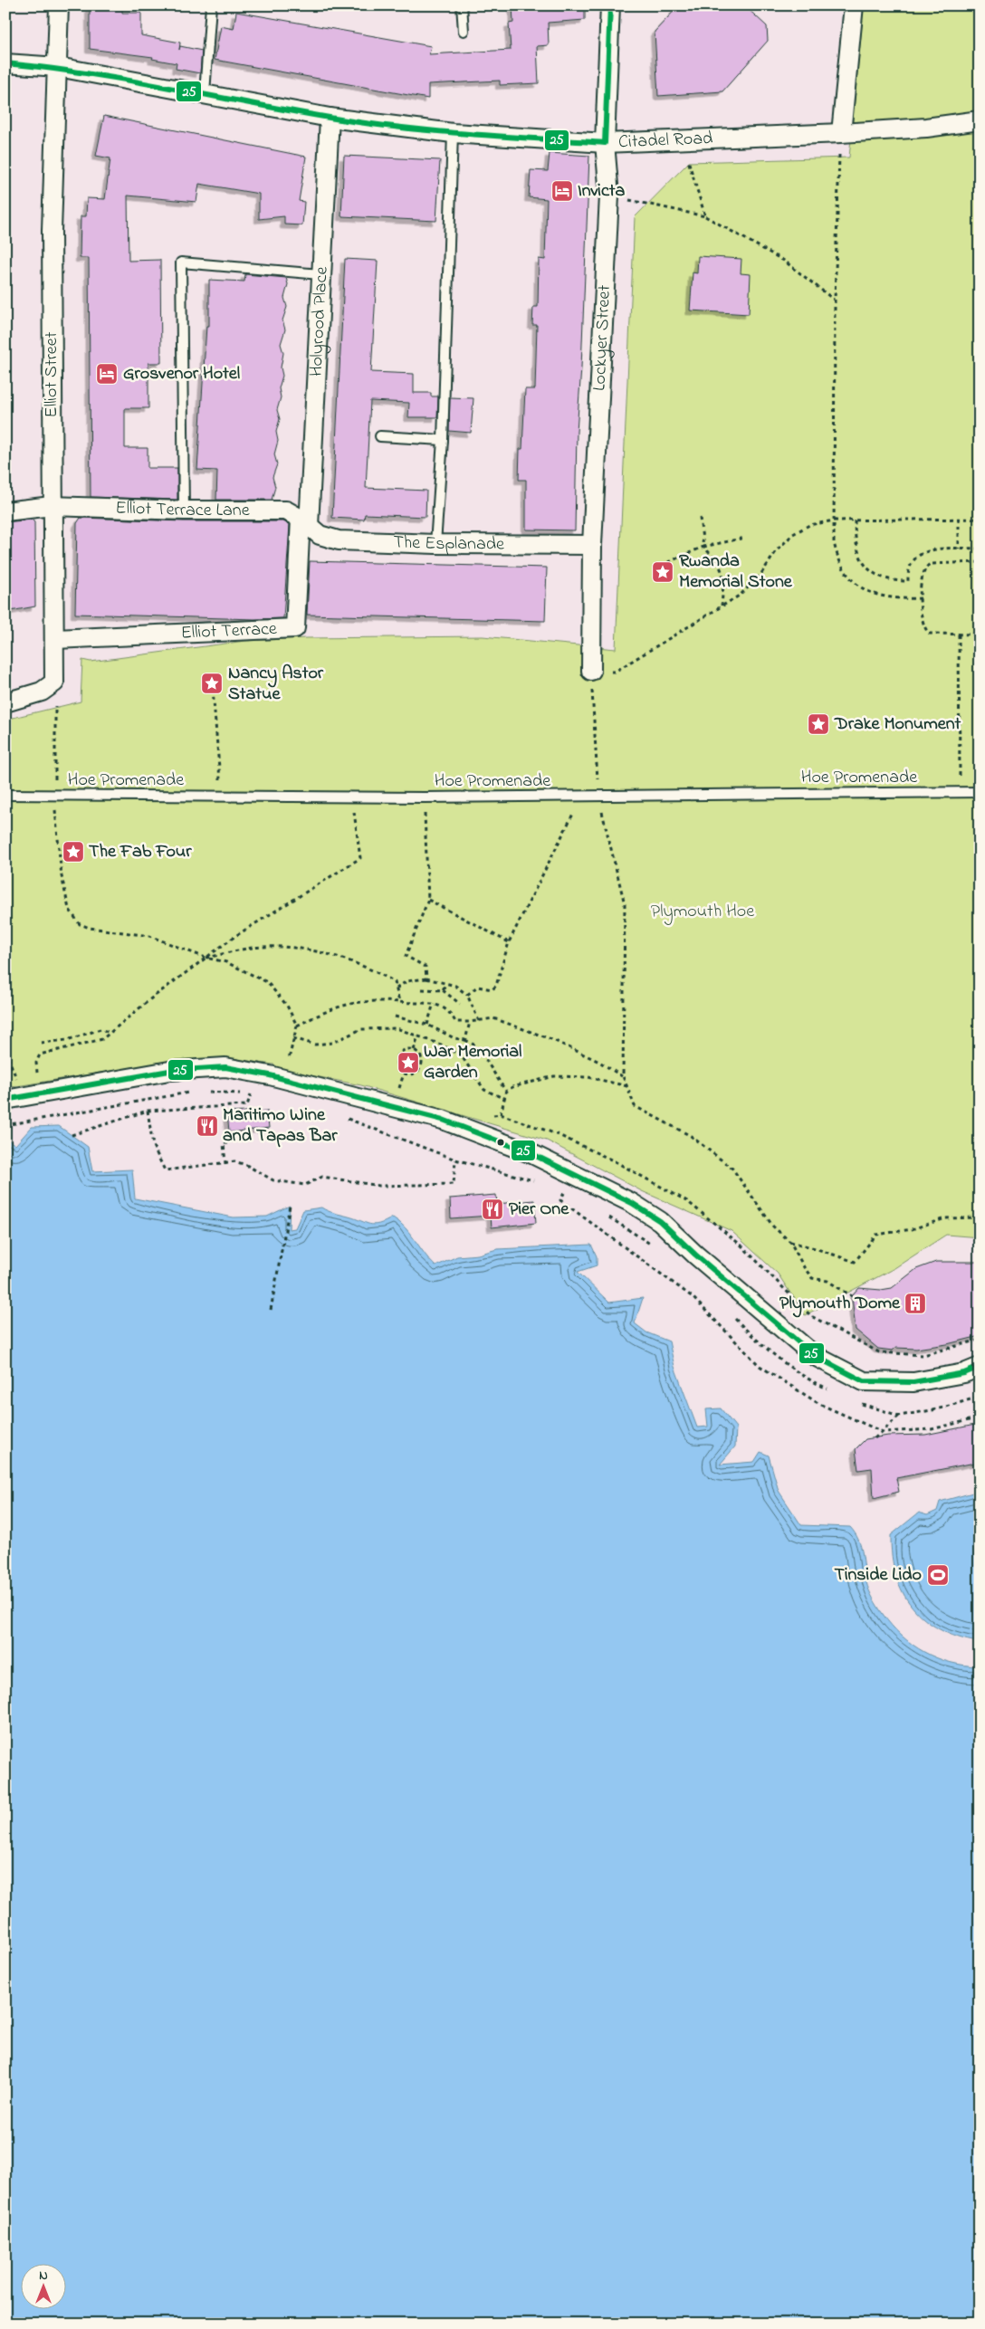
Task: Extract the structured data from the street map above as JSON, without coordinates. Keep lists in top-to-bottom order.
{
  "streets": {
    "street": [
      "Citadel Road",
      "Holyrood Place",
      "Lockyer Street",
      "Elliot Street",
      "Elliot Terrace Lane",
      "The Esplanade",
      "Elliot Terrace"
    ],
    "lane": ["Hoe Promenade"]
  },
  "crossings": [
    ["Citadel Road", "Holyrood Place"],
    ["Citadel Road", "Lockyer Street"],
    ["Citadel Road", "Elliot Street"],
    ["Holyrood Place", "Elliot Terrace Lane"],
    ["Holyrood Place", "The Esplanade"],
    ["Holyrood Place", "Elliot Terrace"],
    ["Lockyer Street", "The Esplanade"],
    ["Elliot Street", "Elliot Terrace Lane"],
    ["Elliot Street", "Elliot Terrace"],
    ["Elliot Terrace Lane", "The Esplanade"],
    ["Elliot Terrace Lane", "Elliot Terrace"],
    ["The Esplanade", "Elliot Terrace"]
  ],
  "parks": ["Plymouth Hoe"],
  "places": {
    "hotel": ["Invicta", "Grosvenor Hotel"],
    "place": [
      "Rwanda Memorial Stone",
      "Nancy Astor Statue",
      "Drake Monument",
      "The Fab Four",
      "War Memorial Garden"
    ],
    "restaurant": ["Maritimo Wine and Tapas Bar", "Pier One"],
    "building": ["Plymouth Dome"],
    "sports": ["Tinside Lido"]
  },
  "lines": ["transit line 25"],
  "north": "top"
}
